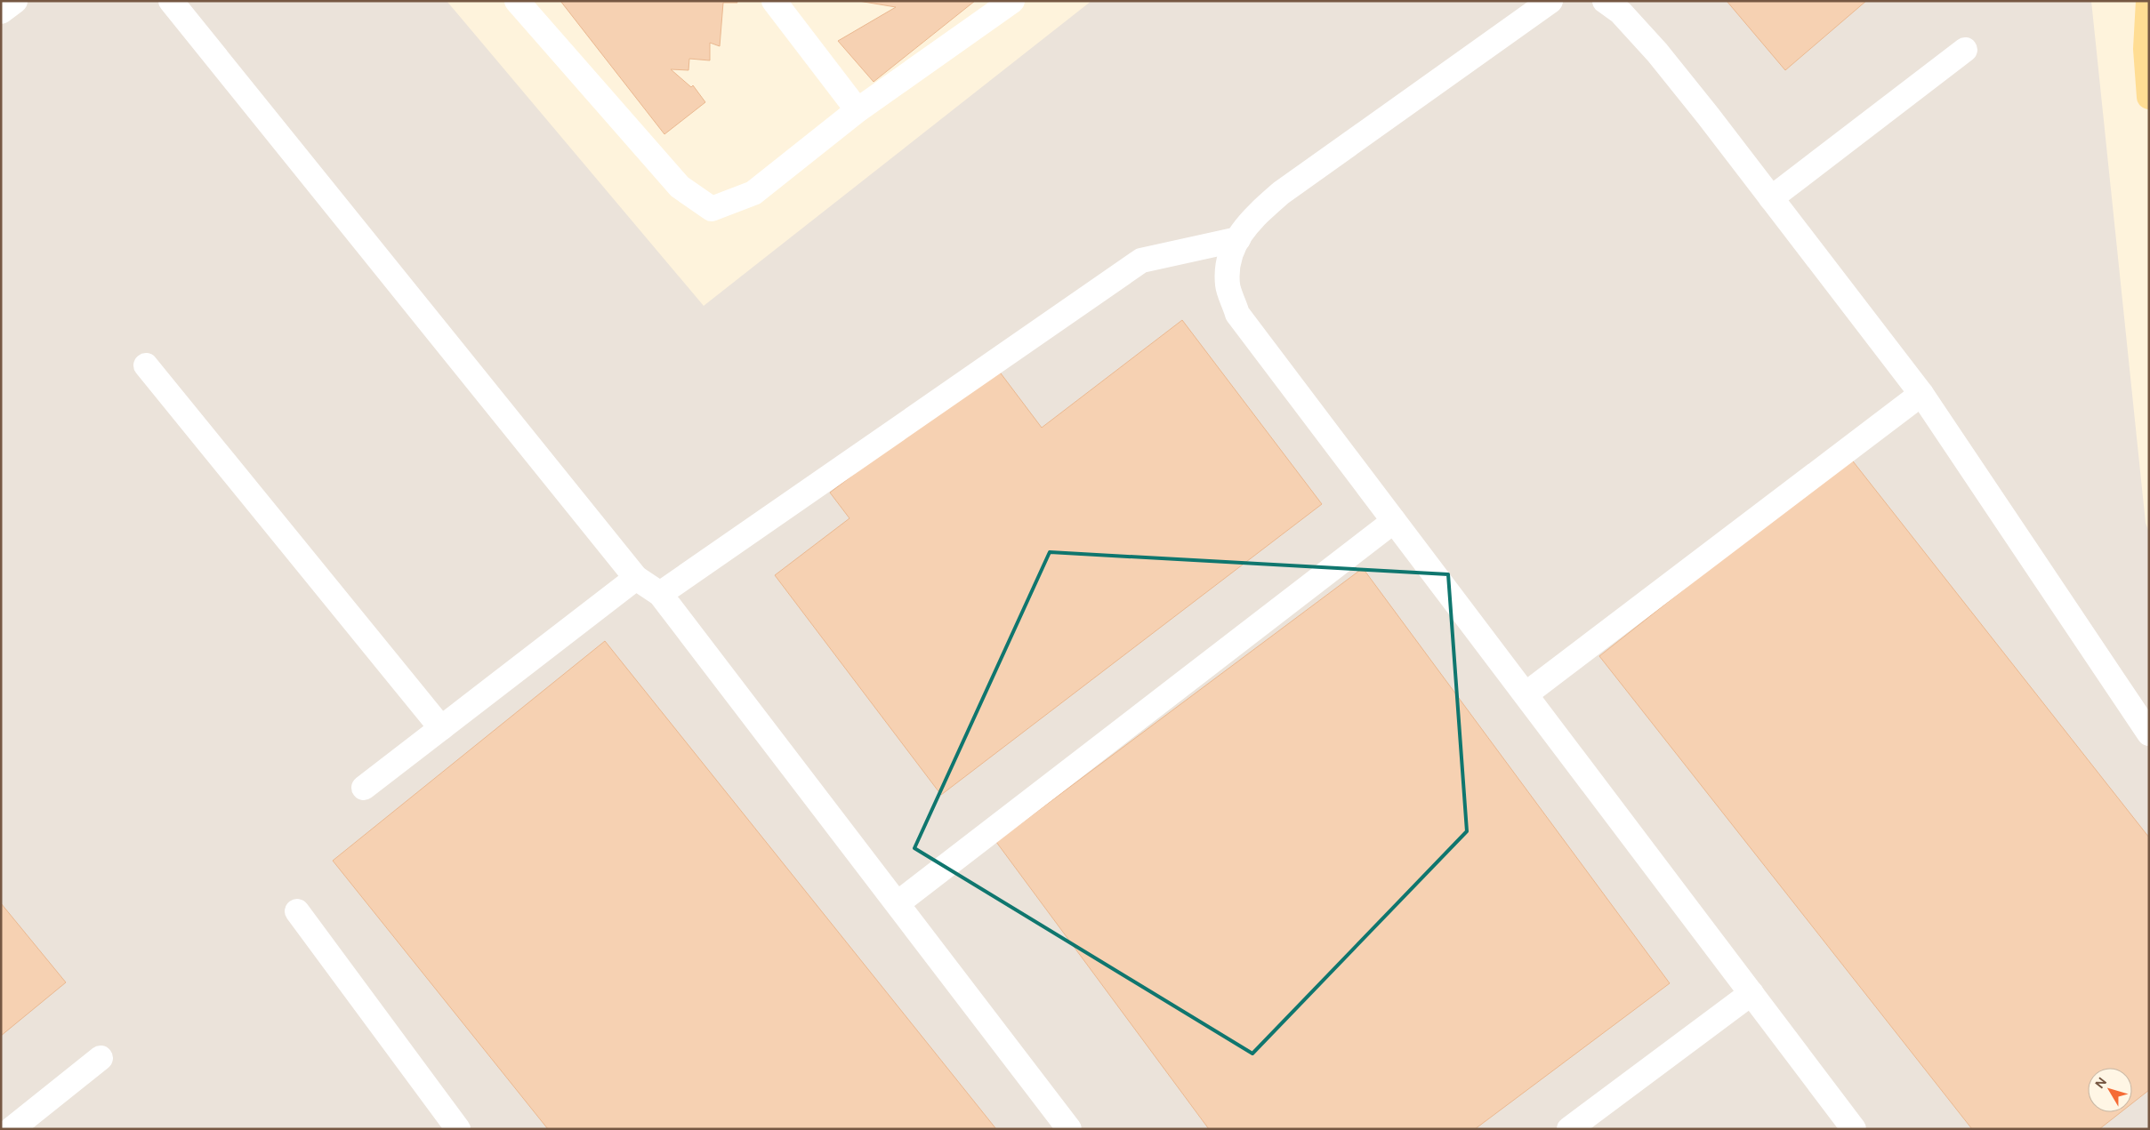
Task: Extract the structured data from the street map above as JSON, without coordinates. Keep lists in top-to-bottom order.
{
  "north": "top left"
}
